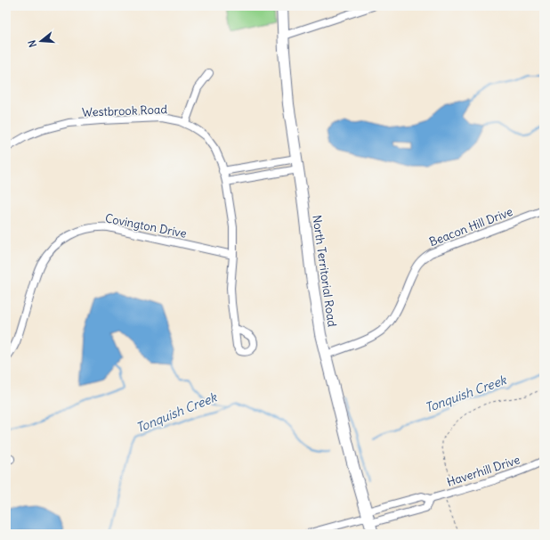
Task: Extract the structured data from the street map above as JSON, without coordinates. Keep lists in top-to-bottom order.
{
  "streets": {
    "main road": ["North Territorial Road"],
    "street": [
      "Westbrook Road",
      "Covington Drive",
      "Beacon Hill Drive",
      "Haverhill Drive"
    ]
  },
  "crossings": [
    ["Westbrook Road", "Covington Drive"],
    ["Beacon Hill Drive", "North Territorial Road"],
    ["North Territorial Road", "Haverhill Drive"]
  ],
  "water": ["Tonquish Creek"],
  "north": "left"
}
